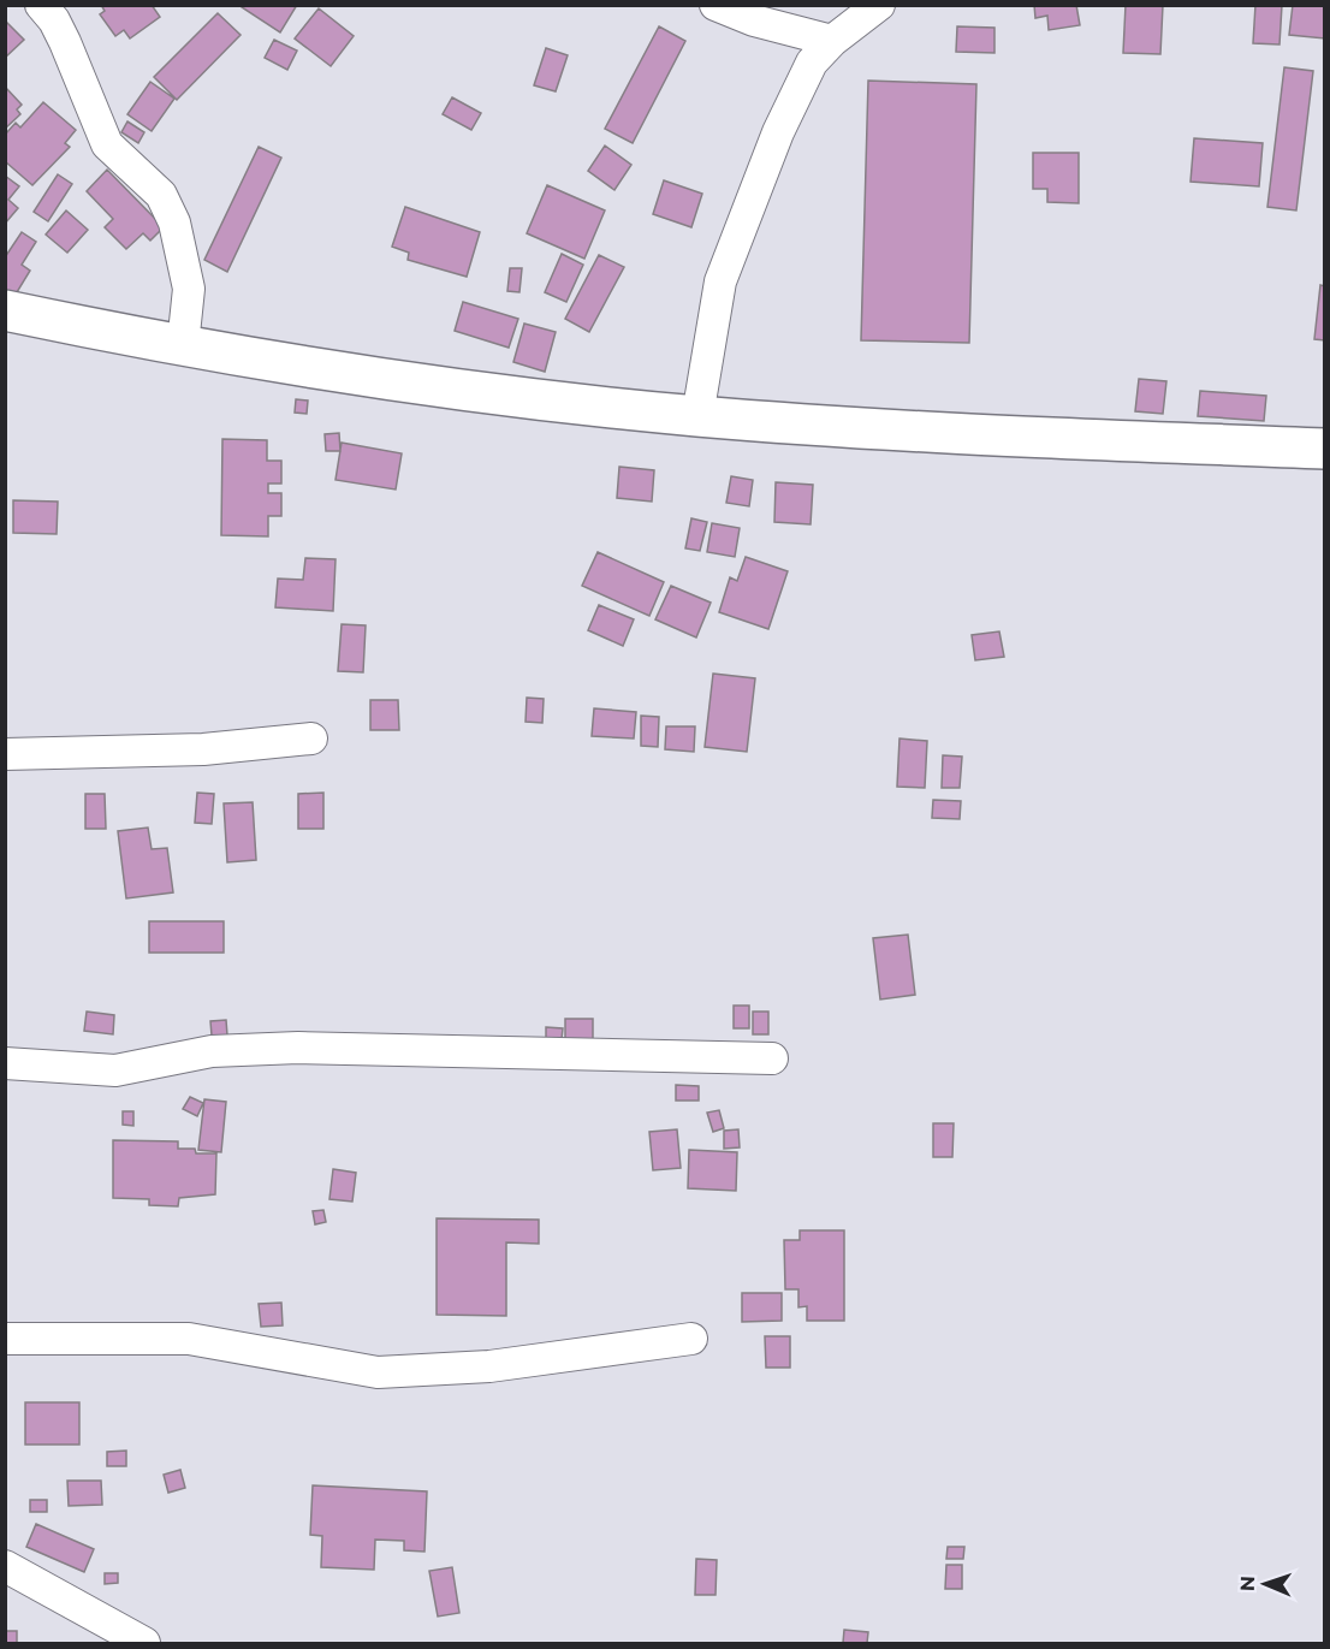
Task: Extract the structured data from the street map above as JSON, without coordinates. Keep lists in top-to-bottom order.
{
  "north": "left"
}
